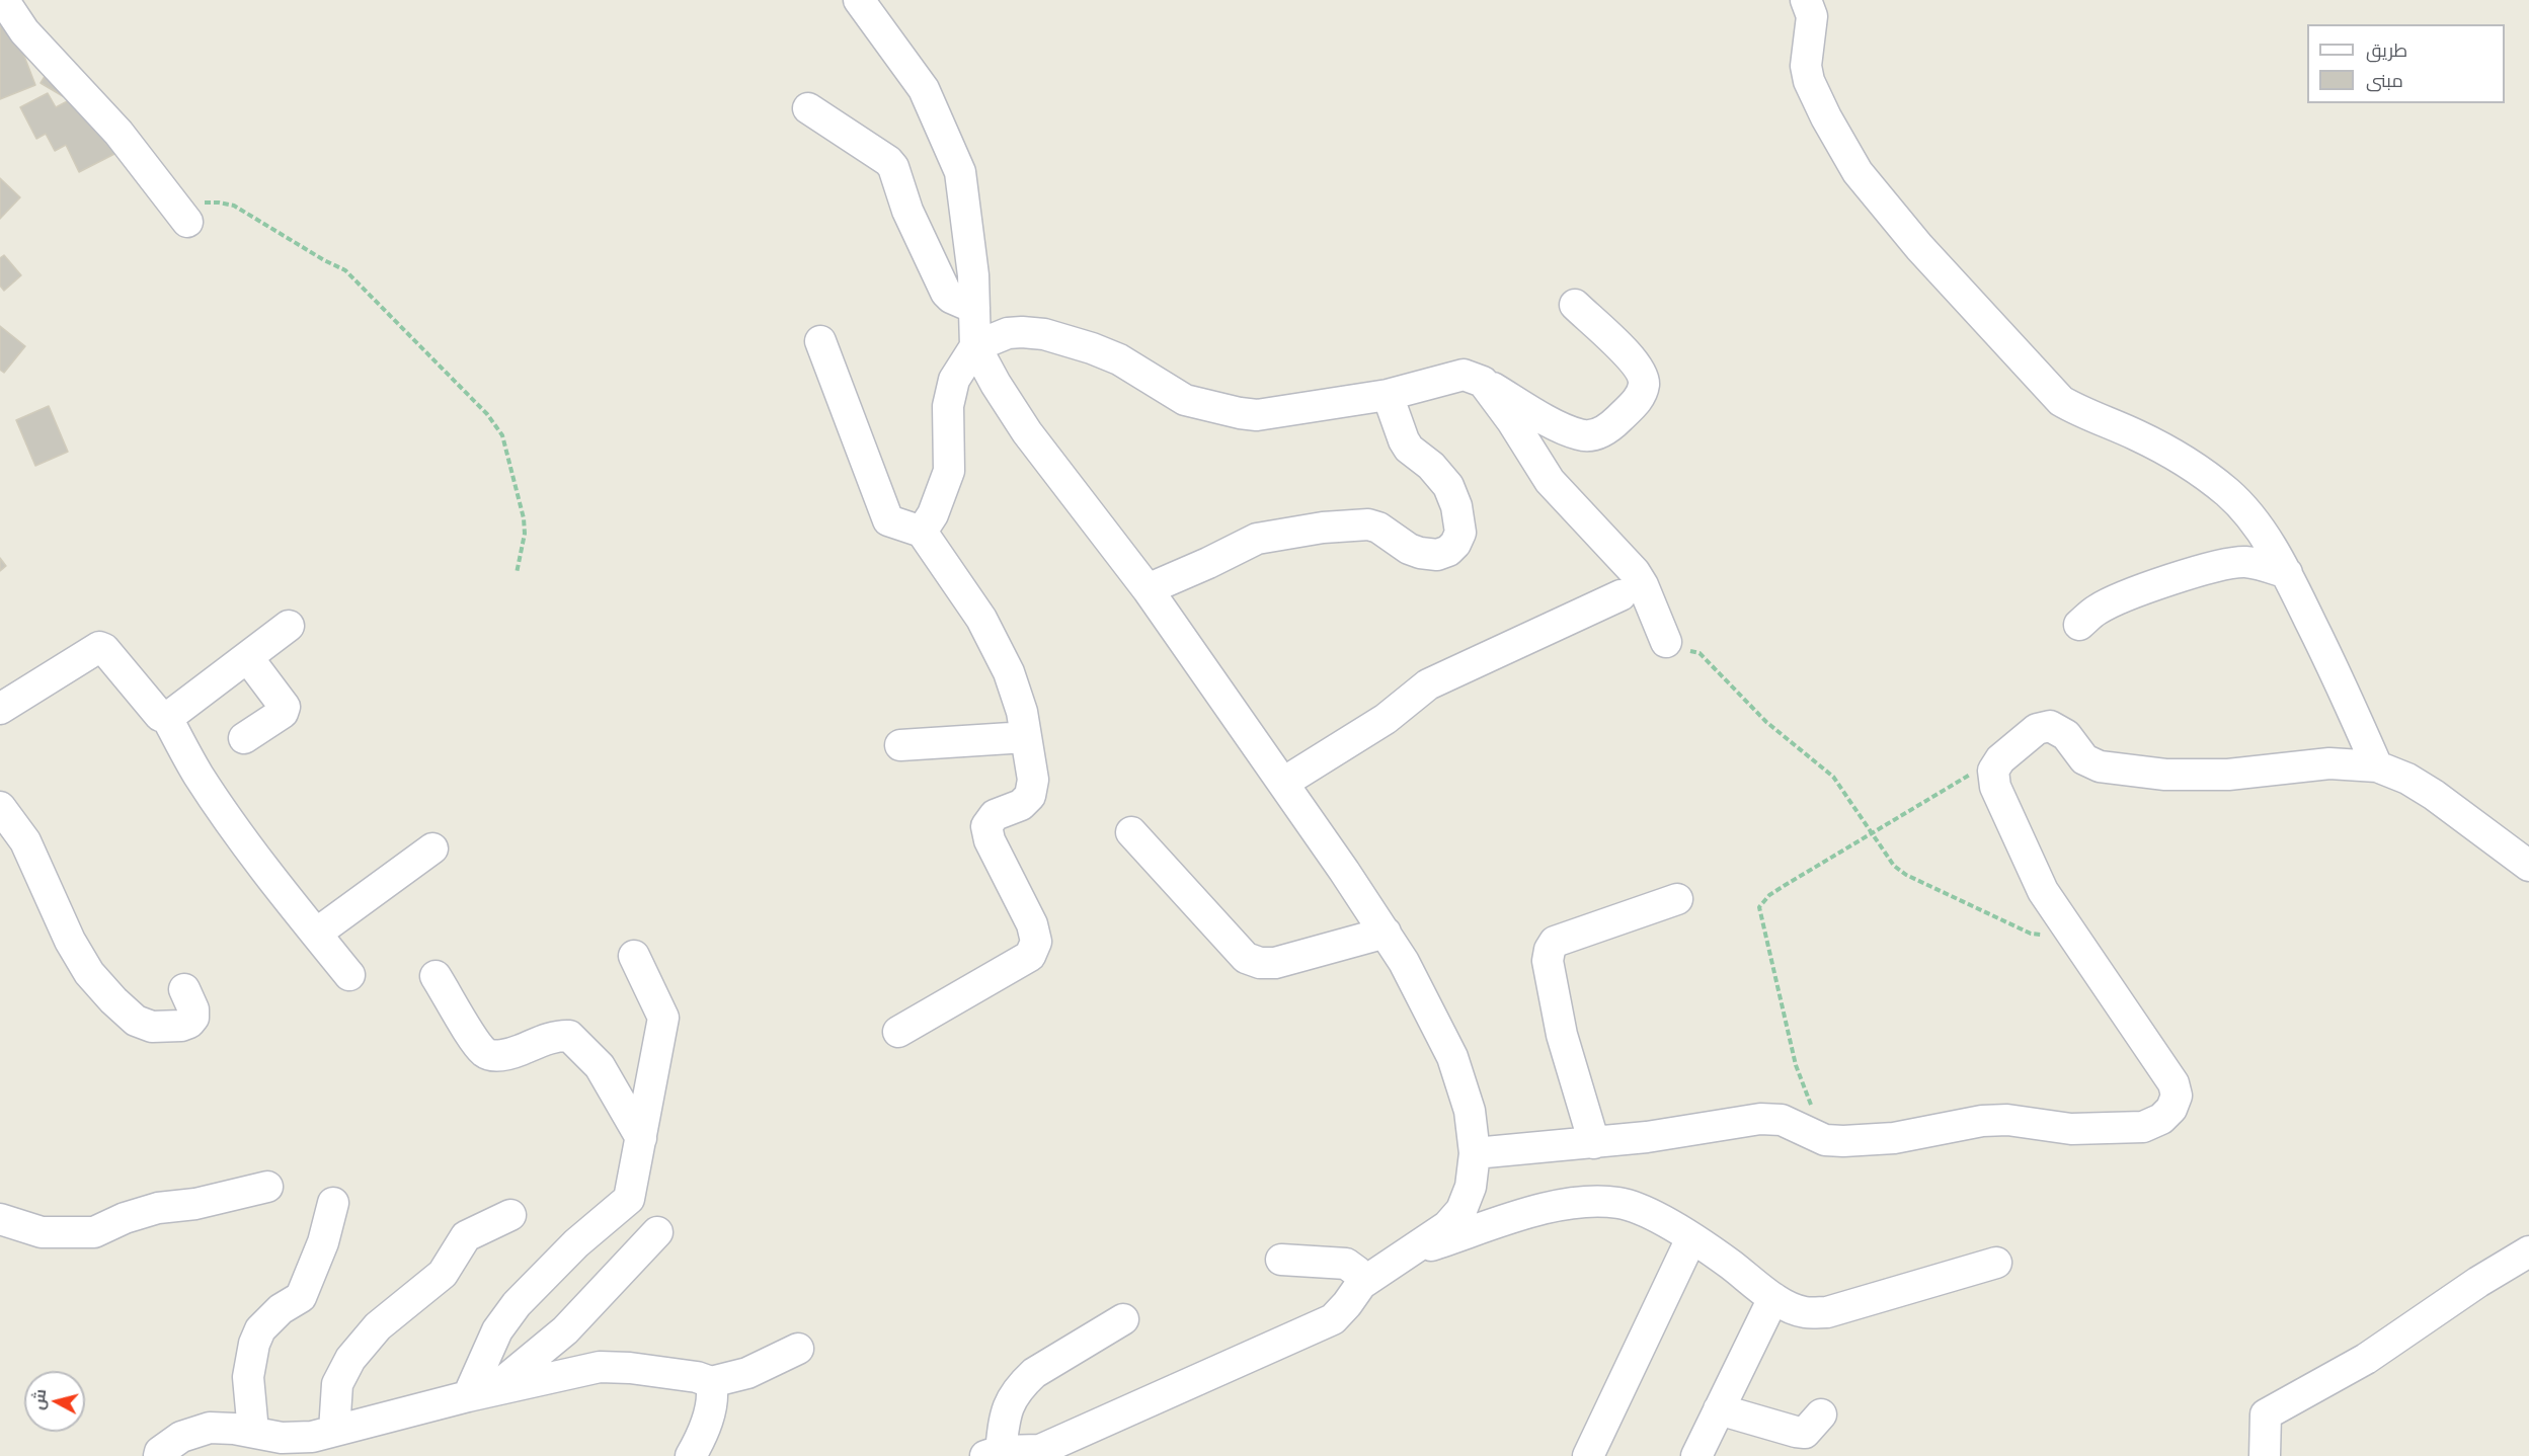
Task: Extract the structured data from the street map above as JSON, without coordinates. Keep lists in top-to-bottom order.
{
  "legend": ["طريق", "مبنى"],
  "north": "left"
}
